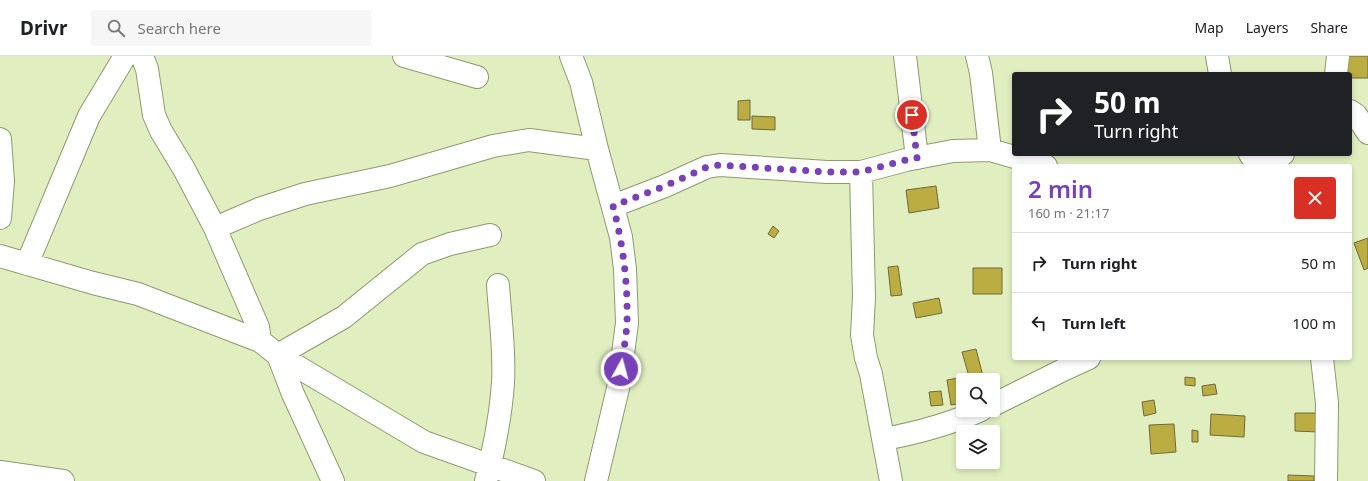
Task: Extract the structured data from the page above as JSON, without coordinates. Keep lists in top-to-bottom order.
{
  "page": {
    "header": "Drivr",
    "search": "Search here",
    "nav": ["Map", "Layers", "Share"],
    "turn": ["50 m", "Turn right"],
    "heading": ["2 min", "160 m · 21:17"],
    "list": [
      {
        "name": "Turn right",
        "value": "50 m"
      },
      {
        "name": "Turn left",
        "value": "100 m"
      }
    ]
  }
}
